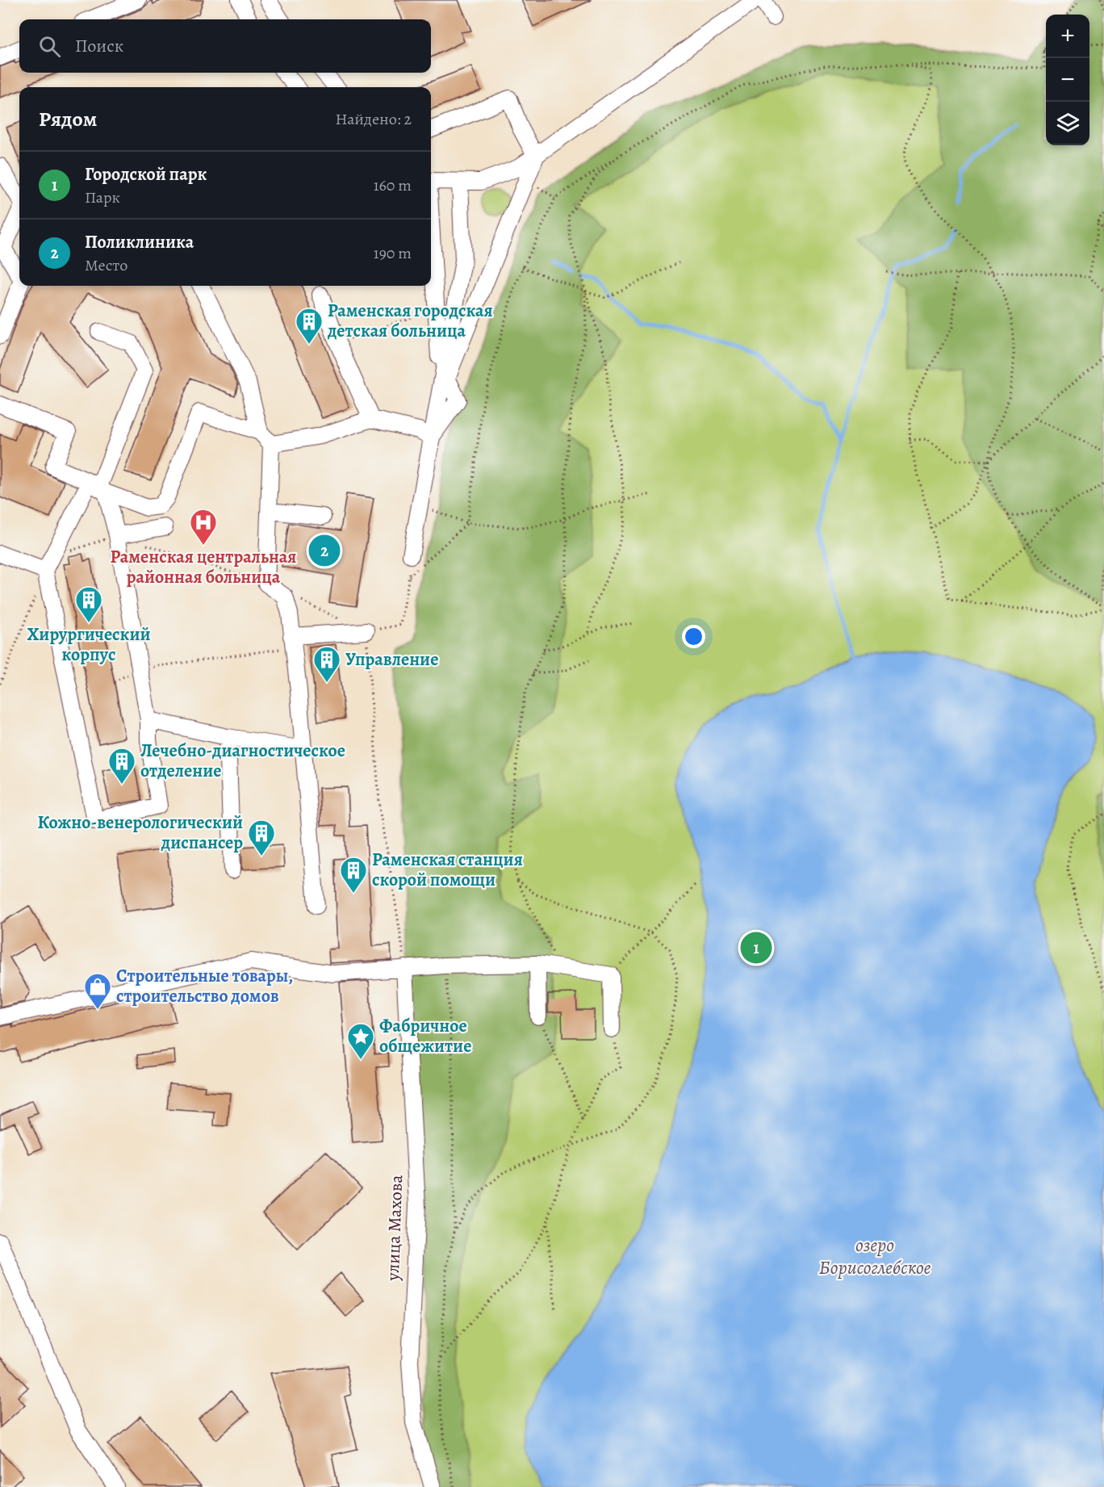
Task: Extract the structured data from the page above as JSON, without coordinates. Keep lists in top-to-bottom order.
{
  "streets": {
    "street": ["улица Махова"]
  },
  "water": ["озеро Борисоглебское"],
  "places": {
    "building": [
      "Раменская городская детская больница",
      "Хирургический корпус",
      "Управление",
      "Лечебно-диагностическое отделение",
      "Кожно-венерологический диспансер",
      "Раменская станция скорой помощи"
    ],
    "hospital": ["Раменская центральная районная больница"],
    "shop": ["Строительные товары, строительство домов"],
    "place": ["Фабричное общежитие"]
  },
  "page": {
    "map_buttons": ["+", "−"],
    "search": "Поиск",
    "heading": ["Рядом", "Найдено: 2"],
    "list": [
      {
        "mark": "1",
        "name": "Городской парк",
        "note": "Парк",
        "value": "160 m"
      },
      {
        "mark": "2",
        "name": "Поликлиника",
        "note": "Место",
        "value": "190 m"
      }
    ],
    "pins": ["2", "1"]
  }
}
